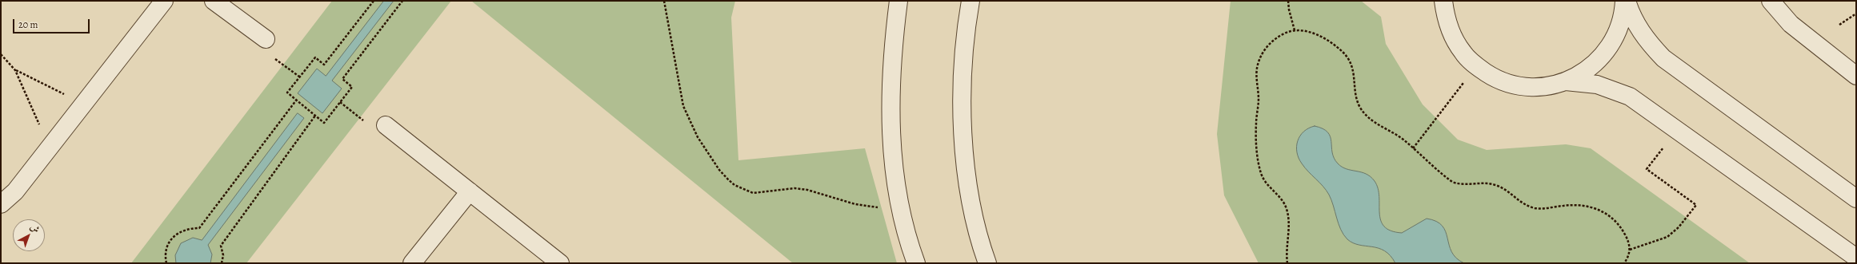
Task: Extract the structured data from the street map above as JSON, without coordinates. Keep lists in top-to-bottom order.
{
  "scale_bar": "20 m",
  "north": "top right"
}
